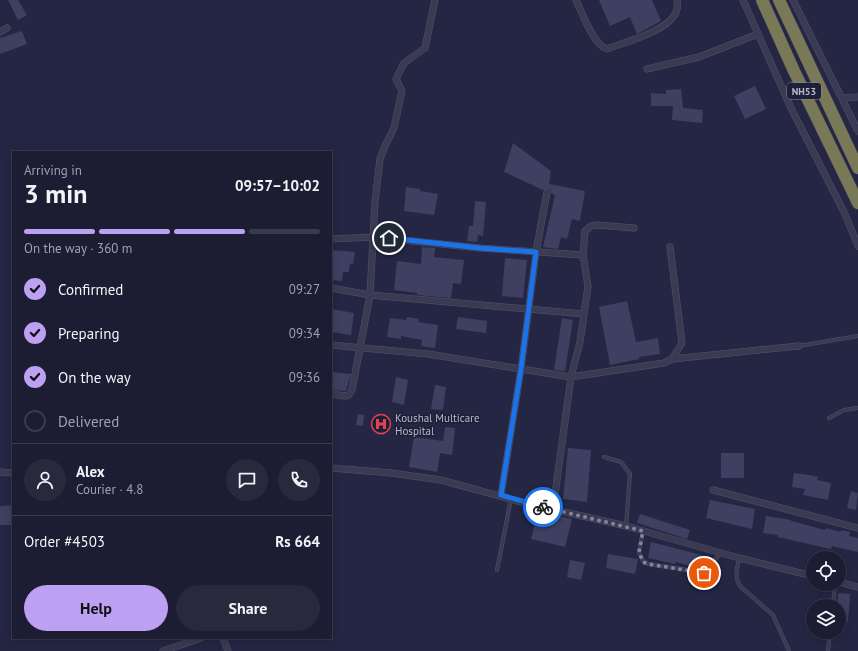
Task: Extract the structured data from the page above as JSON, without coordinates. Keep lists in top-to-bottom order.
{
  "streets": {
    "highway": ["NH53"]
  },
  "places": {
    "hospital": ["Koushal Multicare Hospital"]
  },
  "page": {
    "heading": ["3 min", "Arriving in", "09:57–10:02"],
    "panel": [
      "Alex",
      "Courier · 4.8",
      "Order #4503",
      "Rs 664"
    ],
    "bar": "On the way · 360 m",
    "list": [
      ["Confirmed", "09:27"],
      ["Preparing", "09:34"],
      ["On the way", "09:36"],
      "Delivered"
    ],
    "buttons": ["Help", "Share"]
  }
}
